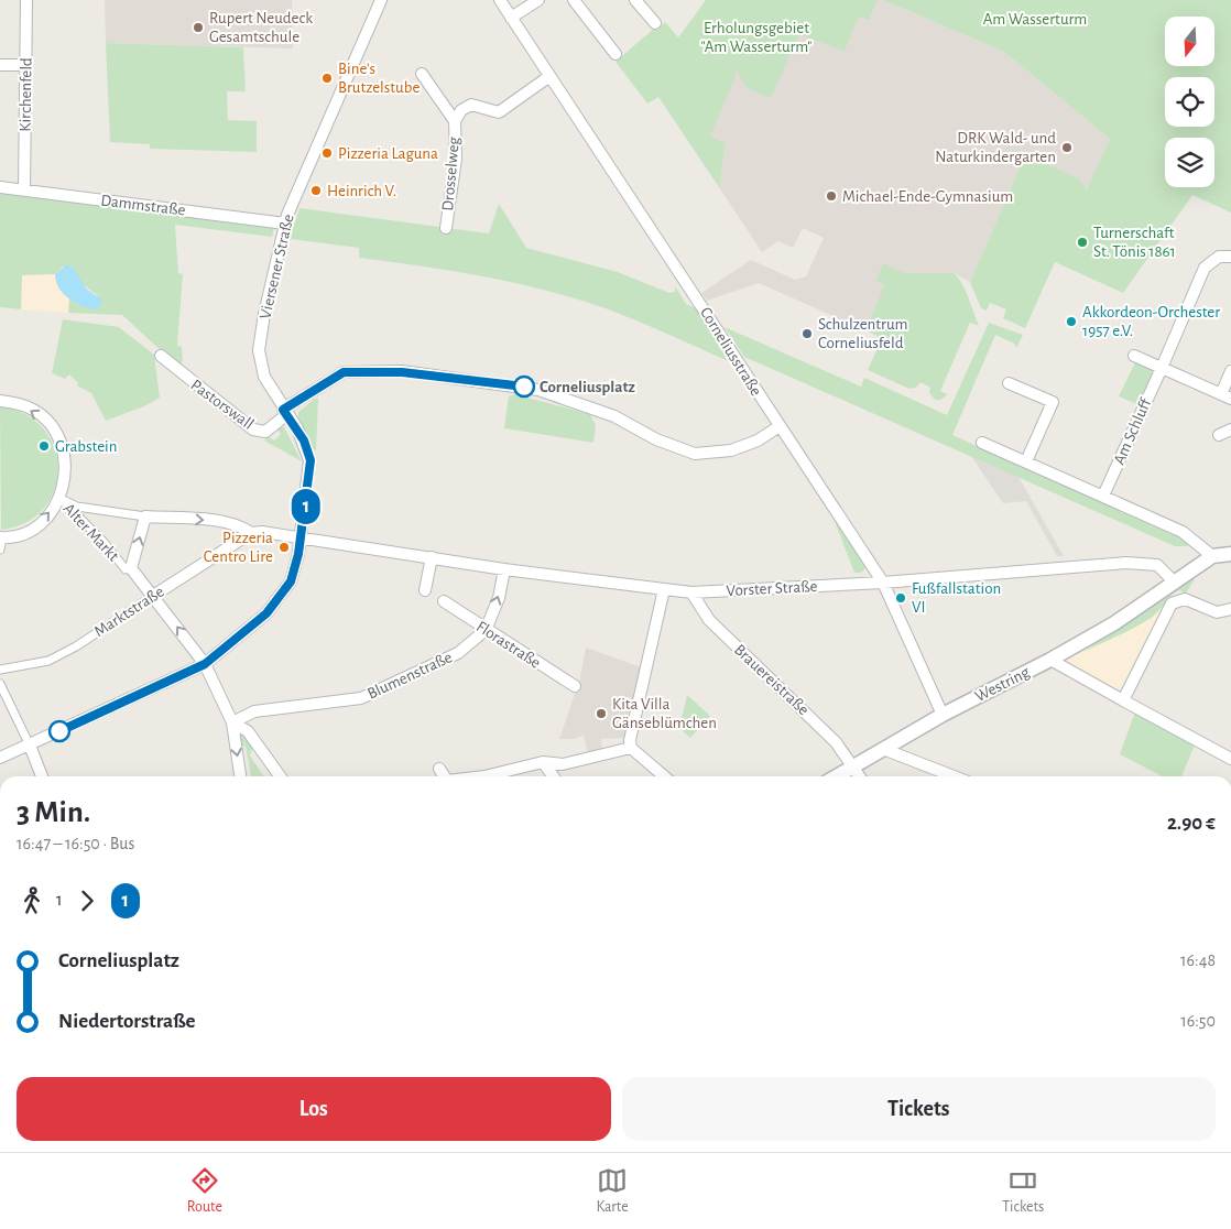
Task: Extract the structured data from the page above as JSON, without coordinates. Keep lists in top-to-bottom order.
{
  "streets": {
    "street": [
      "Kirchenfeld",
      "Drosselweg",
      "Dammstraße",
      "Viersener Straße",
      "Corneliusstraße",
      "Pastorswall",
      "Am Schluff",
      "Alter Markt",
      "Vorster Straße",
      "Marktstraße",
      "Florastraße",
      "Blumenstraße",
      "Brauereistraße",
      "Westring"
    ]
  },
  "crossings": [
    ["Kirchenfeld", "Dammstraße"],
    ["Drosselweg", "Corneliusstraße"],
    ["Dammstraße", "Viersener Straße"],
    ["Viersener Straße", "Pastorswall"],
    ["Viersener Straße", "Alter Markt"],
    ["Viersener Straße", "Vorster Straße"],
    ["Corneliusstraße", "Vorster Straße"],
    ["Corneliusstraße", "Westring"],
    ["Alter Markt", "Marktstraße"],
    ["Alter Markt", "Blumenstraße"],
    ["Vorster Straße", "Marktstraße"],
    ["Vorster Straße", "Blumenstraße"],
    ["Vorster Straße", "Brauereistraße"],
    ["Vorster Straße", "Westring"],
    ["Florastraße", "Blumenstraße"],
    ["Brauereistraße", "Westring"]
  ],
  "parks": ["Am Wasserturm", "Erholungsgebiet \"Am Wasserturm\""],
  "places": [
    "Rupert Neudeck Gesamtschule",
    "Bine's Brutzelstube",
    "DRK Wald- und Naturkindergarten",
    "Pizzeria Laguna",
    "Heinrich V.",
    "Michael-Ende-Gymnasium",
    "Turnerschaft St. Tönis 1861",
    "Akkordeon-Orchester 1957 e.V.",
    "Schulzentrum Corneliusfeld",
    "Corneliusplatz",
    "Grabstein",
    "Pizzeria Centro Lire",
    "Fußfallstation VI",
    "Kita Villa Gänseblümchen"
  ],
  "lines": ["bus line 1"],
  "north": "bottom",
  "page": {
    "on_map": "1",
    "heading": ["3 Min.", "16:47 – 16:50 · Bus", "2.90 €"],
    "legs": ["1", "1"],
    "list": [
      {
        "name": "Corneliusplatz",
        "value": "16:48"
      },
      {
        "name": "Niedertorstraße",
        "value": "16:50"
      }
    ],
    "buttons": ["Los", "Tickets"],
    "tabs": ["Route", "Karte", "Tickets"]
  }
}
